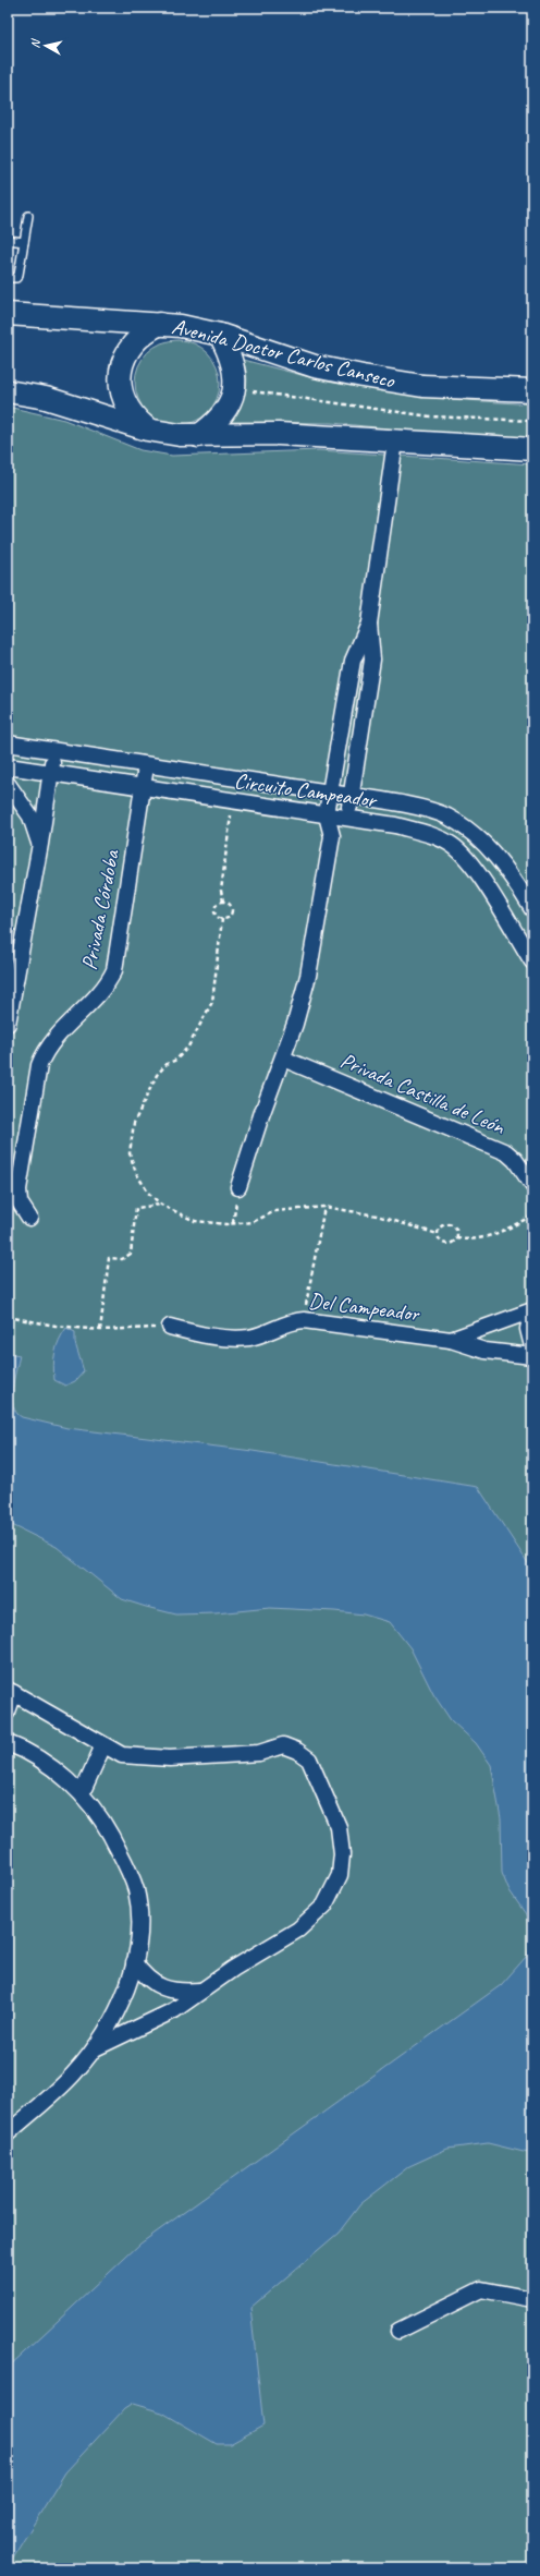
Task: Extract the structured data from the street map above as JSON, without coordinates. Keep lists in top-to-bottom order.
{
  "streets": {
    "main road": ["Avenida Doctor Carlos Canseco"],
    "street": [
      "Circuito Campeador",
      "Privada Córdoba",
      "Privada Castilla de León",
      "Del Campeador"
    ]
  },
  "crossings": [
    ["Circuito Campeador", "Privada Córdoba"]
  ],
  "north": "left"
}
